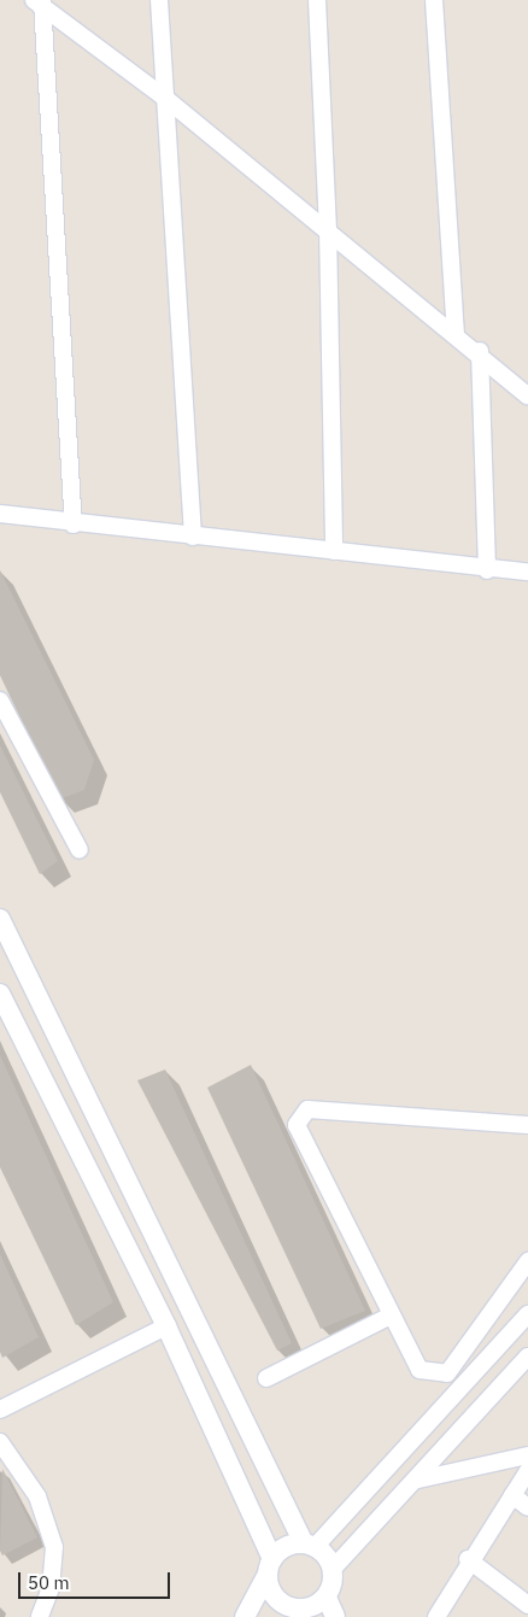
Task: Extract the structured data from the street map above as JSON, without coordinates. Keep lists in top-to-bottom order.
{
  "scale_bar": "50 m"
}
